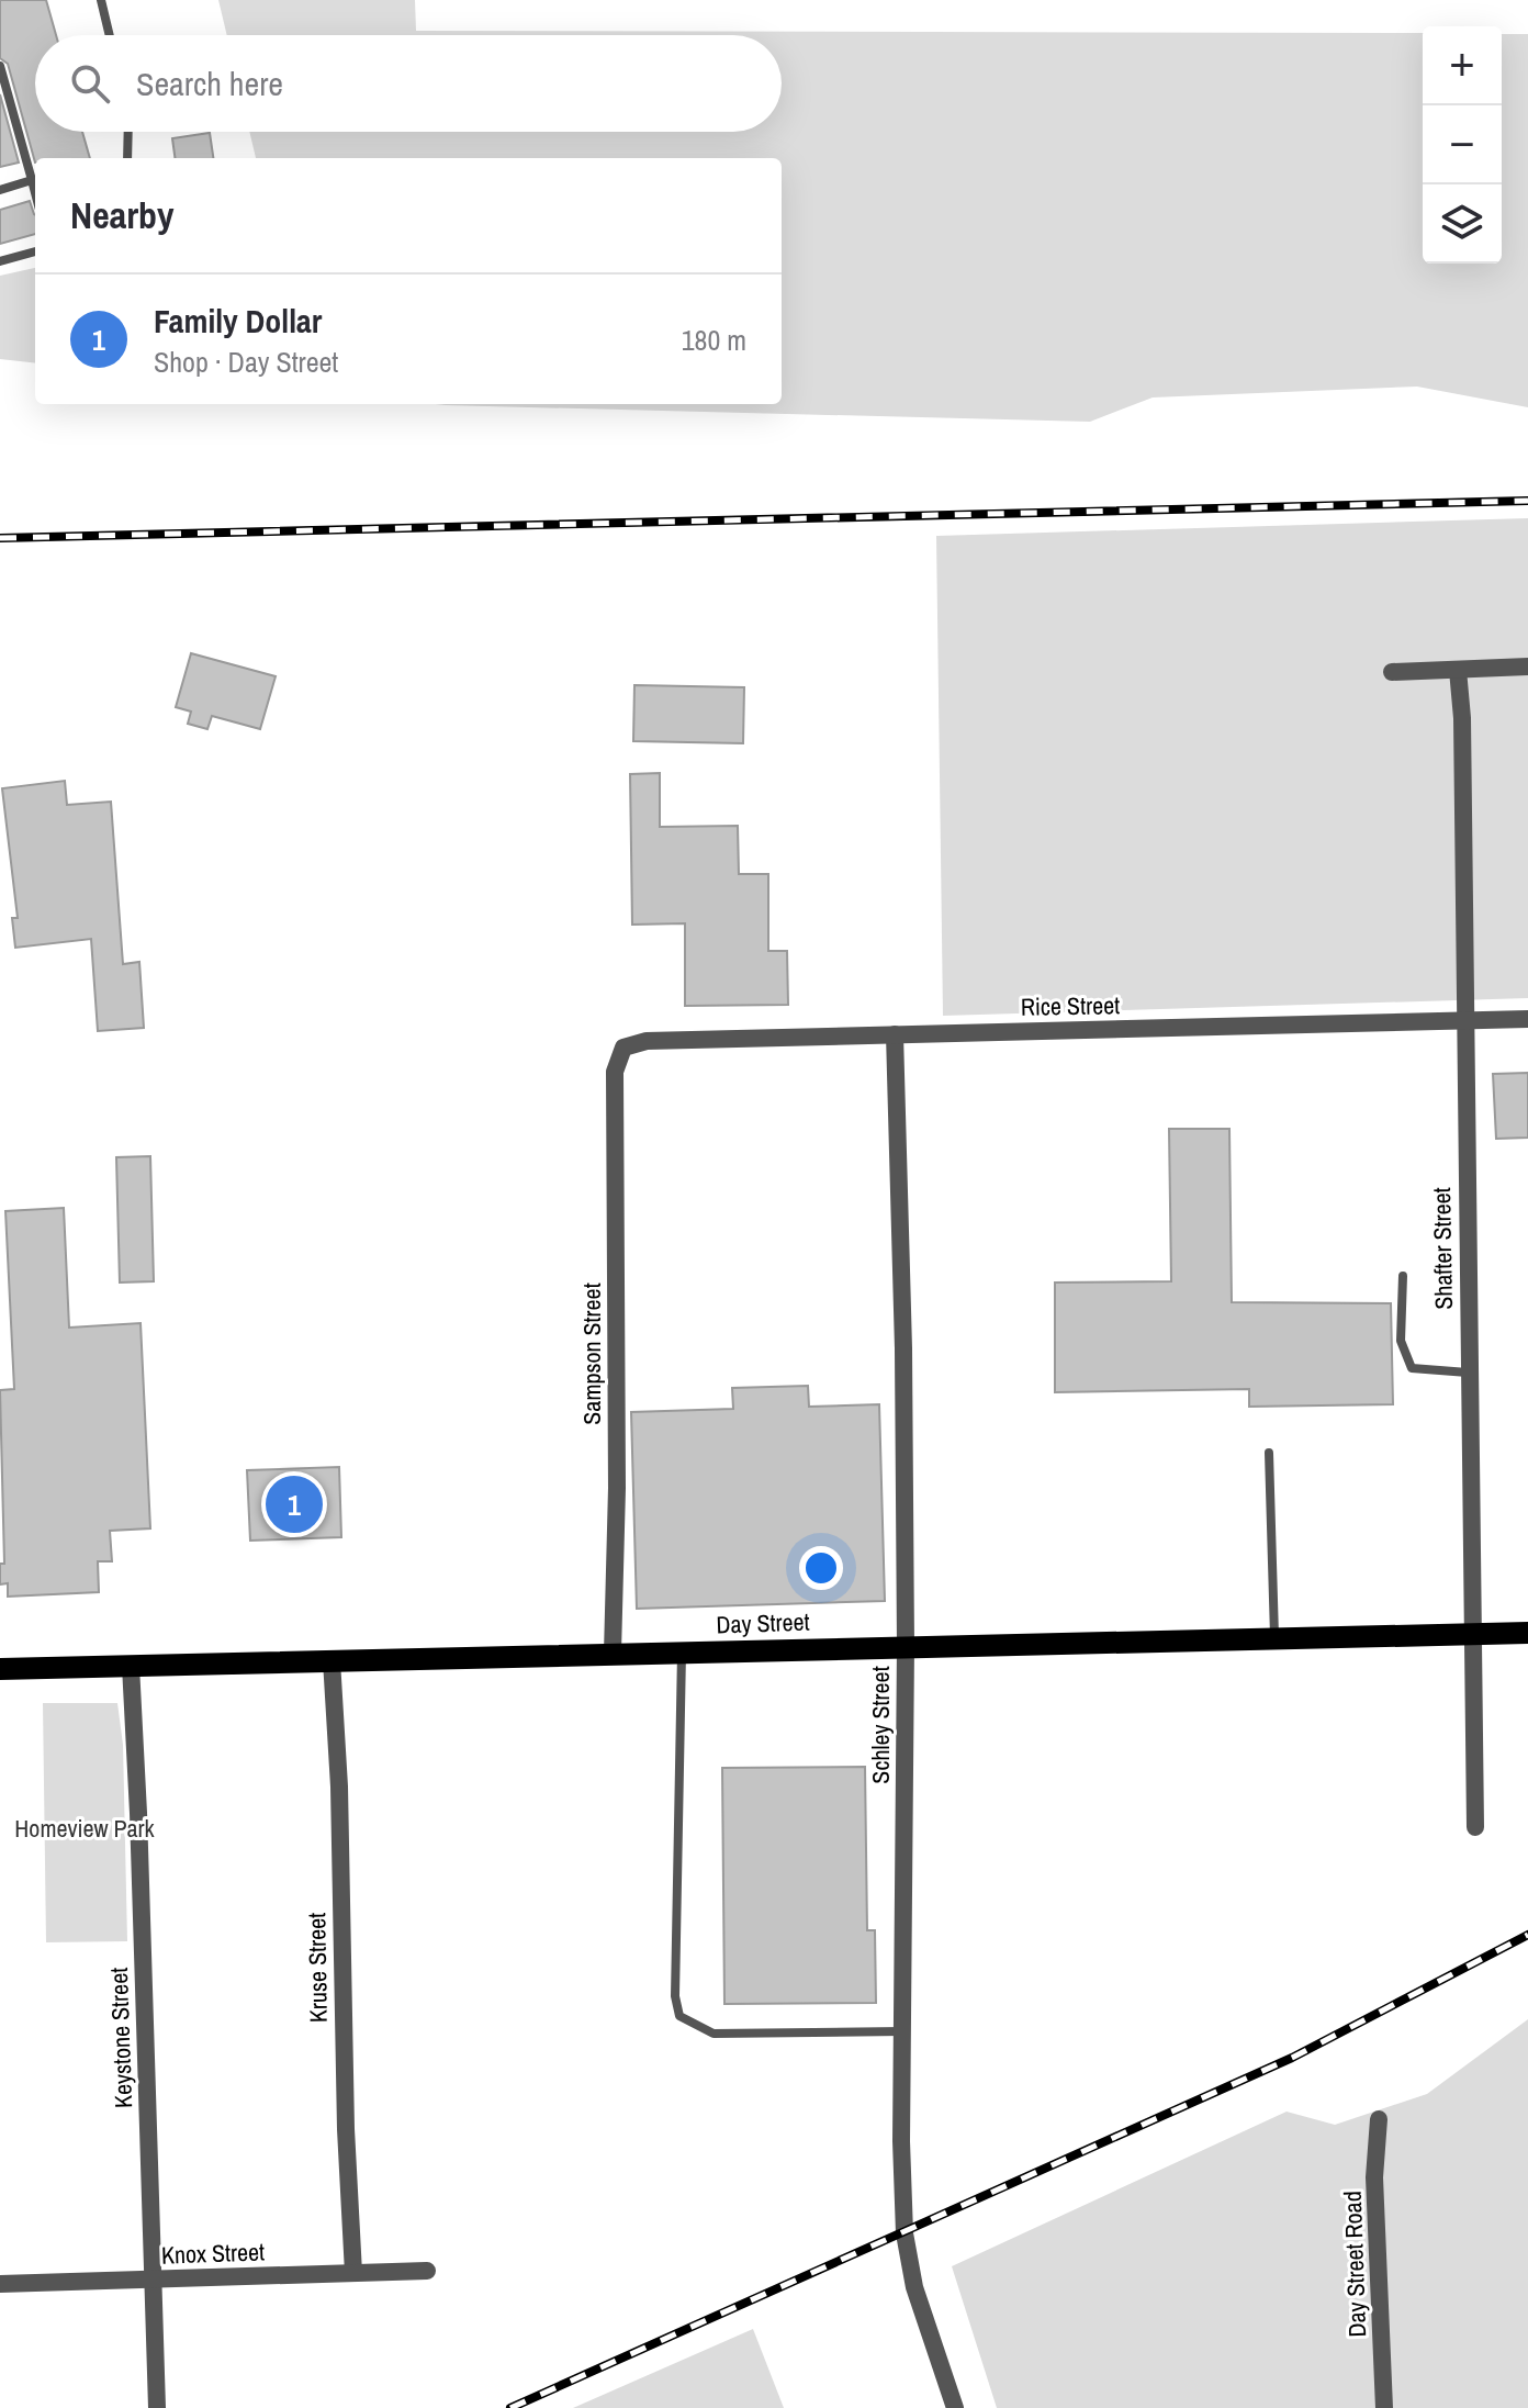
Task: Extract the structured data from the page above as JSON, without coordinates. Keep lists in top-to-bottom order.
{
  "streets": {
    "main road": ["Day Street"],
    "street": [
      "Rice Street",
      "Shafter Street",
      "Sampson Street",
      "Schley Street",
      "Kruse Street",
      "Keystone Street",
      "Knox Street",
      "Day Street Road"
    ]
  },
  "crossings": [
    ["Rice Street", "Shafter Street"],
    ["Rice Street", "Sampson Street"],
    ["Rice Street", "Schley Street"],
    ["Shafter Street", "Day Street"],
    ["Sampson Street", "Day Street"],
    ["Day Street", "Schley Street"],
    ["Day Street", "Kruse Street"],
    ["Day Street", "Keystone Street"],
    ["Kruse Street", "Knox Street"],
    ["Keystone Street", "Knox Street"]
  ],
  "parks": ["Homeview Park"],
  "page": {
    "map_buttons": ["+", "−"],
    "search": "Search here",
    "heading": "Nearby",
    "list": [
      {
        "mark": "1",
        "name": "Family Dollar",
        "note": "Shop · Day Street",
        "value": "180 m"
      }
    ],
    "pins": "1"
  }
}
